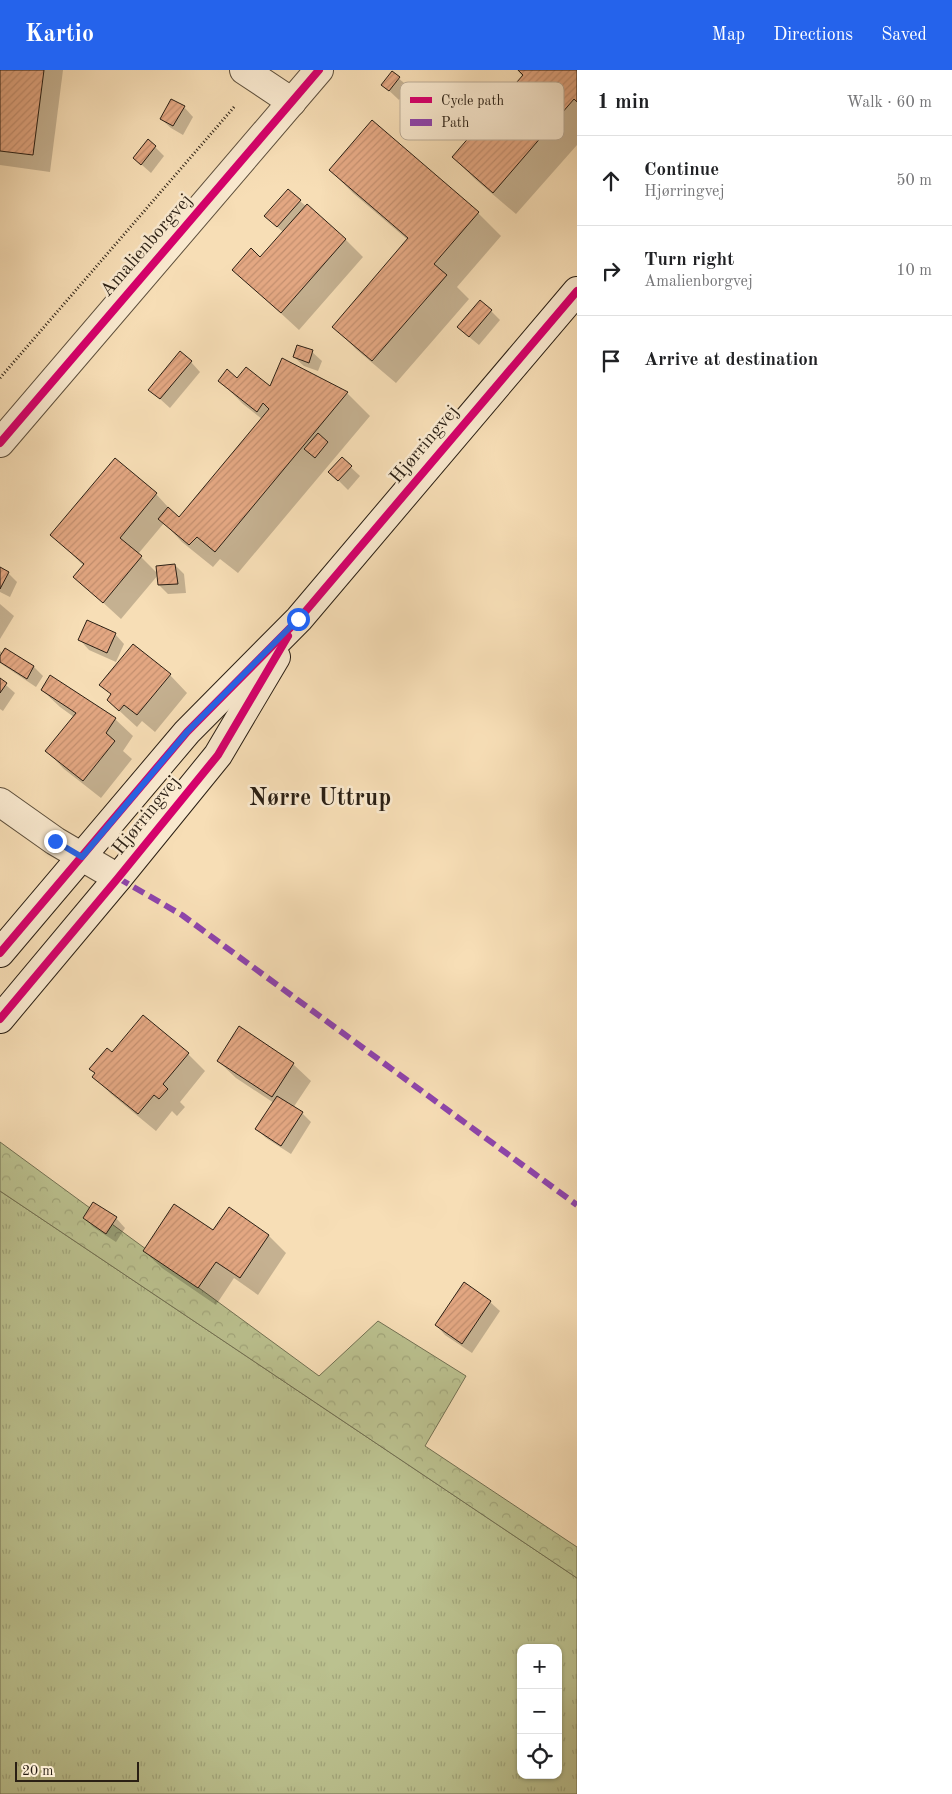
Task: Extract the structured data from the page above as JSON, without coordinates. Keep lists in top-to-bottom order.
{
  "streets": {
    "main road": ["Amalienborgvej", "Hjørringvej"]
  },
  "districts": ["Nørre Uttrup"],
  "legend": ["Cycle path", "Path"],
  "scale_bar": "20 m",
  "page": {
    "header": "Kartio",
    "nav": ["Map", "Directions", "Saved"],
    "heading": ["1 min", "Walk · 60 m"],
    "list": [
      ["Continue", "Hjørringvej", "50 m"],
      ["Turn right", "Amalienborgvej", "10 m"],
      "Arrive at destination"
    ],
    "map_buttons": ["+", "−"],
    "scale": "20 m"
  }
}
